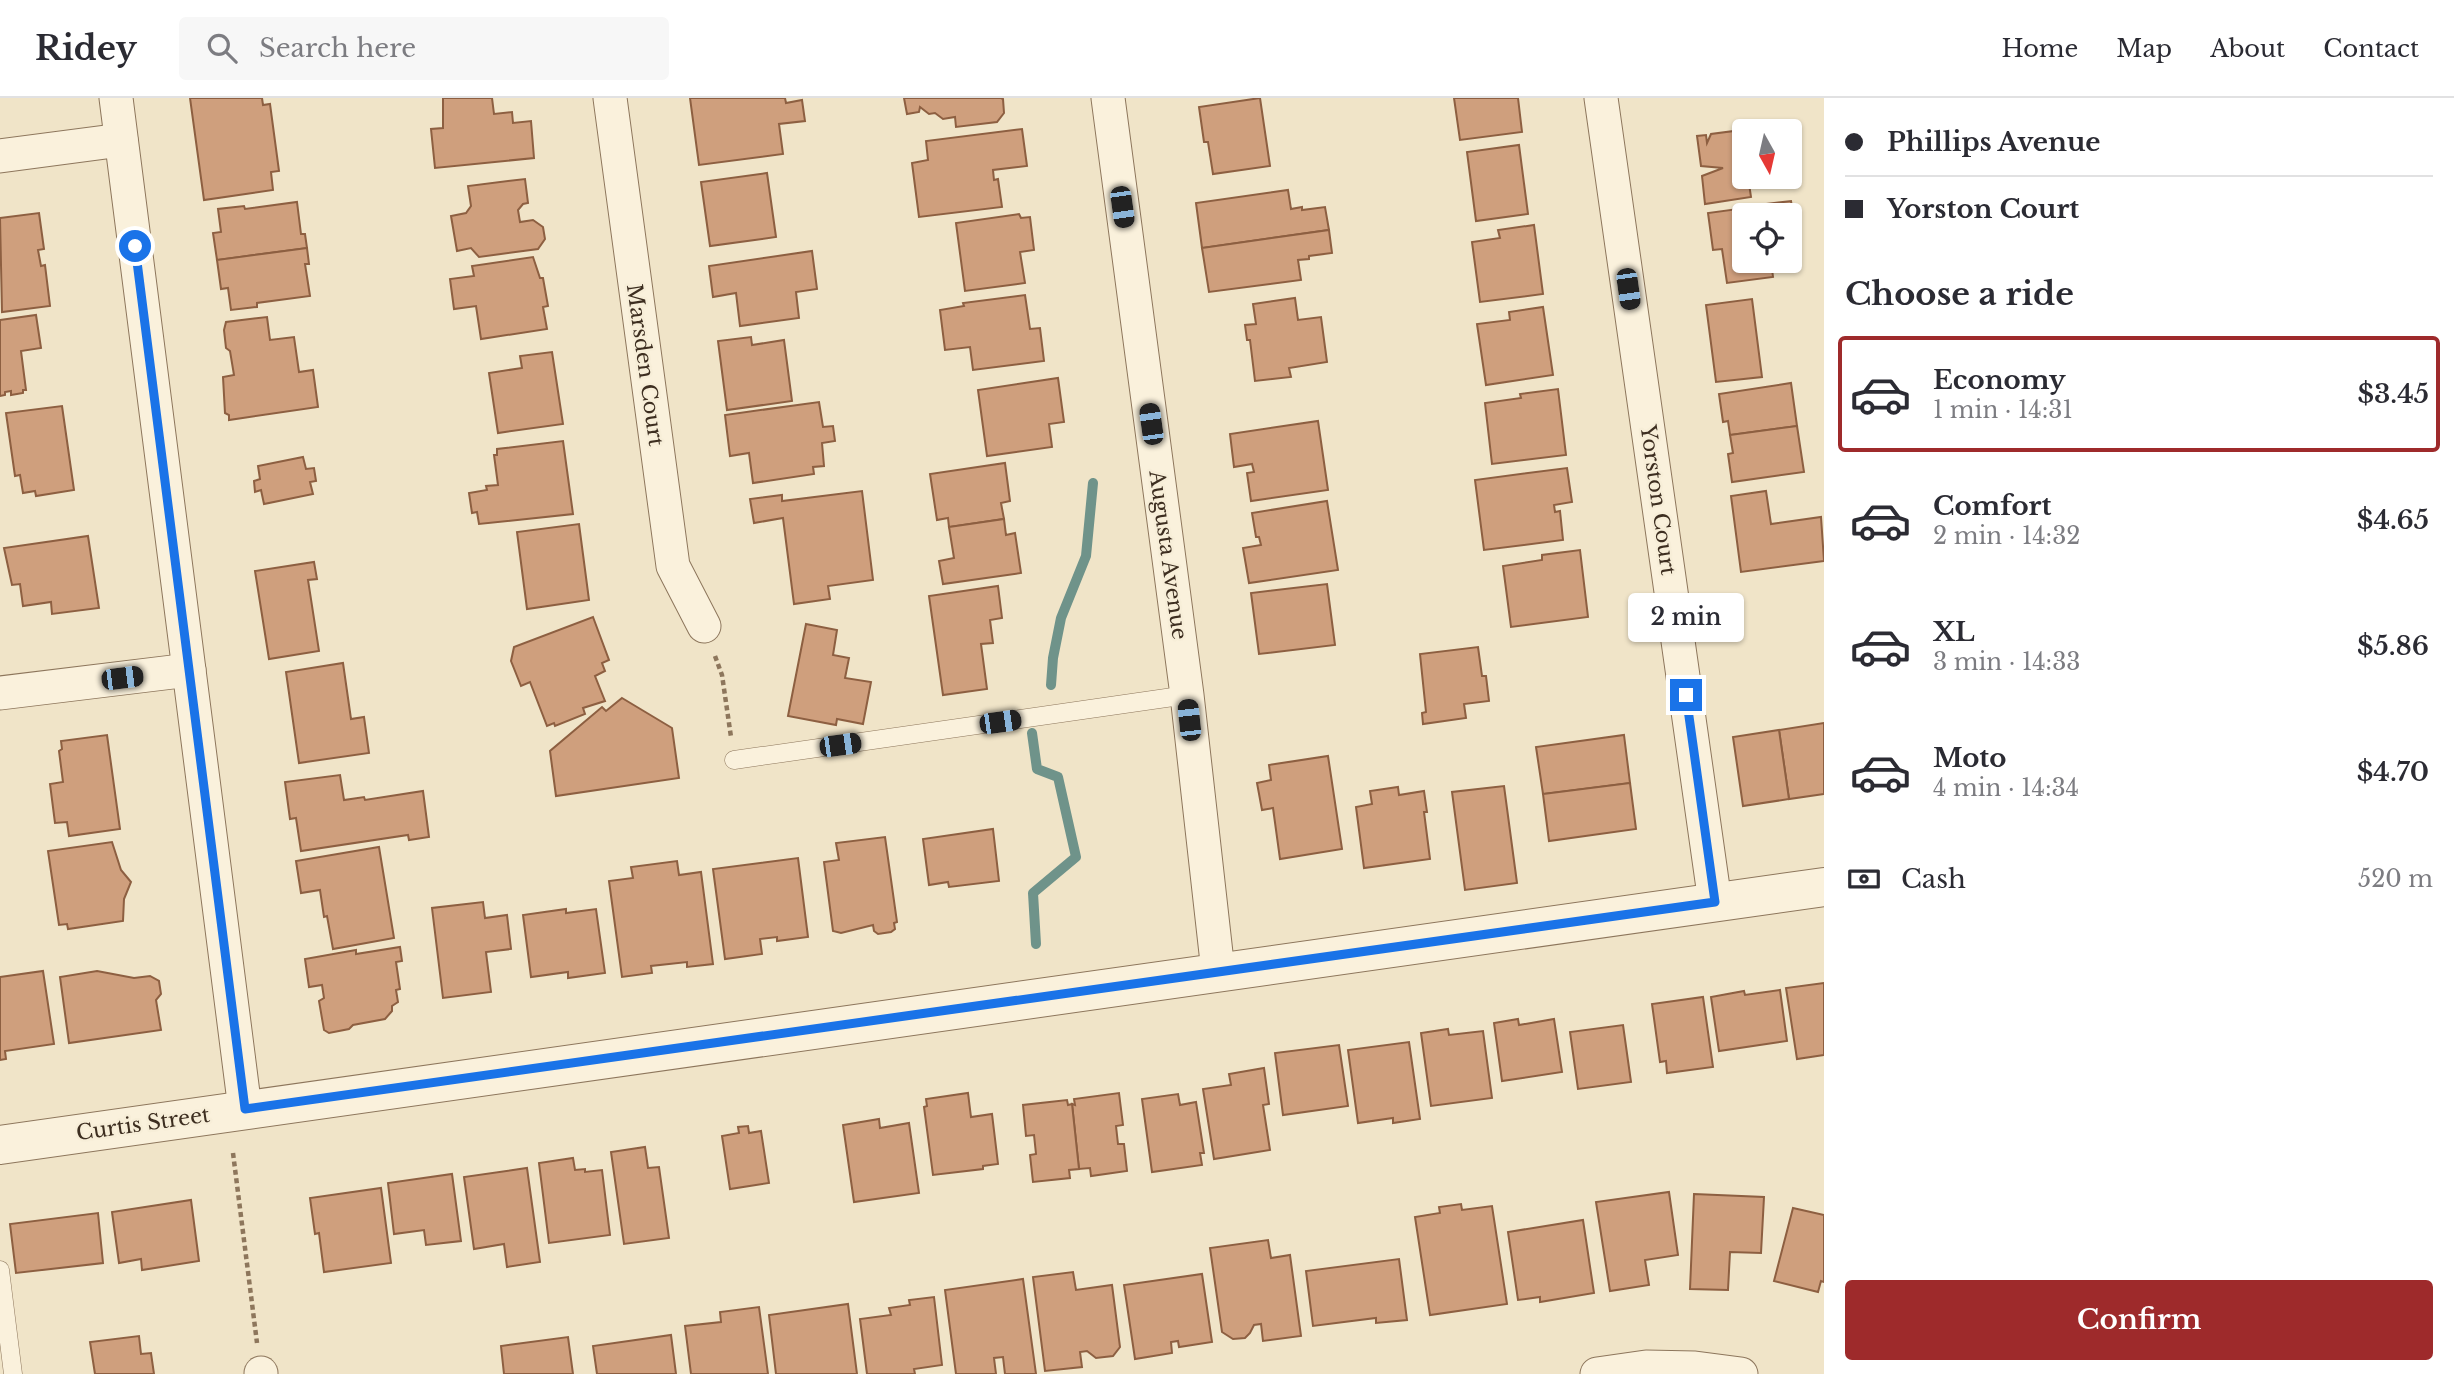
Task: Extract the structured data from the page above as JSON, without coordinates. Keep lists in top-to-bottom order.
{
  "streets": {
    "street": [
      "Marsden Court",
      "Yorston Court",
      "Augusta Avenue",
      "Curtis Street"
    ]
  },
  "crossings": [
    ["Yorston Court", "Curtis Street"],
    ["Augusta Avenue", "Curtis Street"]
  ],
  "north": "bottom",
  "page": {
    "header": "Ridey",
    "search": "Search here",
    "nav": [
      "Home",
      "Map",
      "About",
      "Contact"
    ],
    "banner": ["Phillips Avenue", "Yorston Court"],
    "heading": "Choose a ride",
    "list": [
      {
        "name": "Economy",
        "note": "1 min · 14:31",
        "value": "$3.45"
      },
      {
        "name": "Comfort",
        "note": "2 min · 14:32",
        "value": "$4.65"
      },
      {
        "name": "XL",
        "note": "3 min · 14:33",
        "value": "$5.86"
      },
      {
        "name": "Moto",
        "note": "4 min · 14:34",
        "value": "$4.70"
      }
    ],
    "bubble": "2 min",
    "pay": ["Cash", "520 m"],
    "buttons": "Confirm"
  }
}
